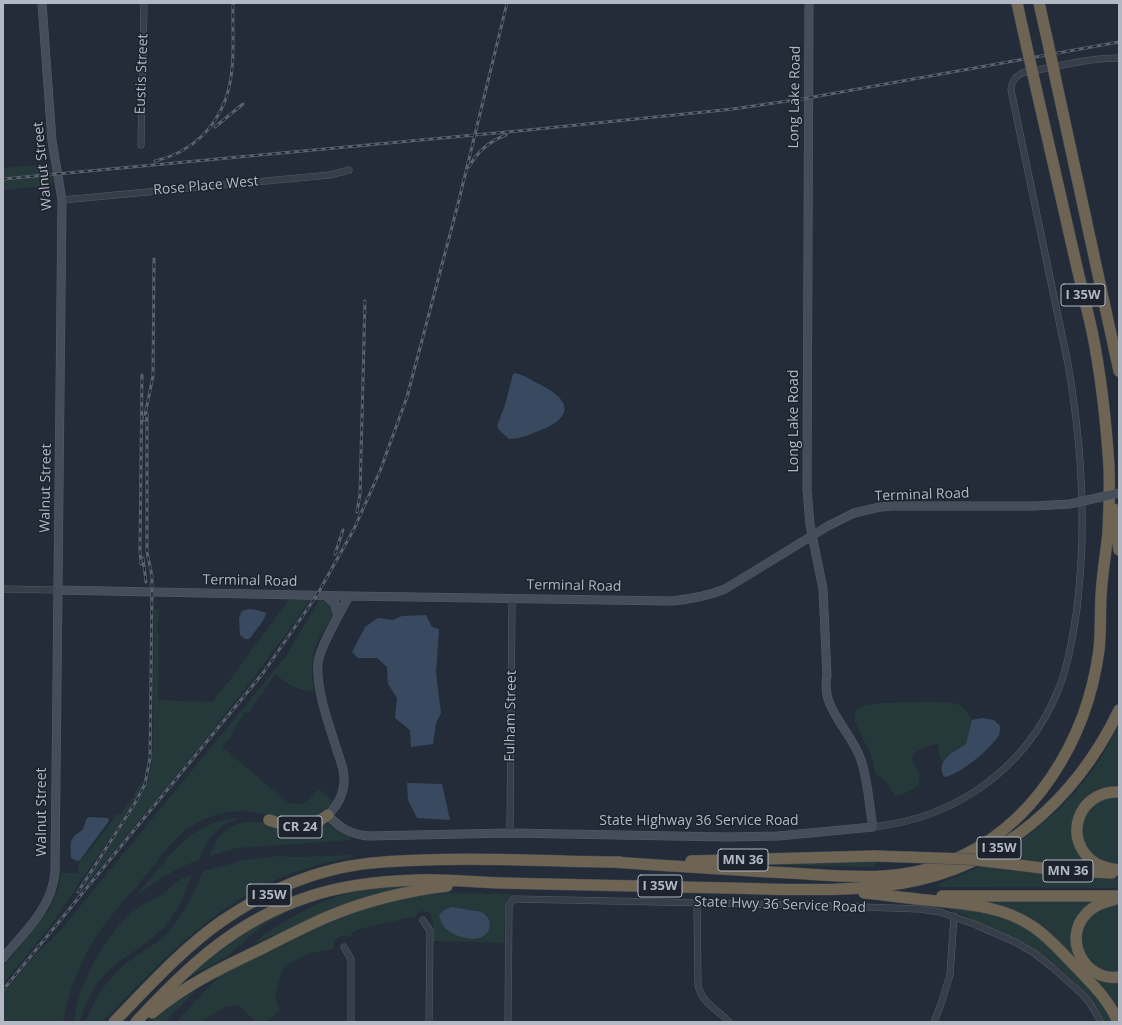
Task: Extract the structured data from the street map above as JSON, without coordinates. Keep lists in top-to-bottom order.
{
  "streets": {
    "highway": ["I 35W", "CR 24", "MN 36"],
    "street": [
      "Eustis Street",
      "Long Lake Road",
      "Walnut Street",
      "Rose Place West",
      "Terminal Road",
      "Fulham Street",
      "State Highway 36 Service Road",
      "State Hwy 36 Service Road"
    ]
  },
  "crossings": [
    ["Long Lake Road", "Terminal Road"],
    ["Long Lake Road", "State Highway 36 Service Road"],
    ["Walnut Street", "Rose Place West"],
    ["Walnut Street", "Terminal Road"],
    ["I 35W", "MN 36"],
    ["Terminal Road", "Fulham Street"],
    ["Terminal Road", "CR 24"],
    ["Fulham Street", "State Highway 36 Service Road"],
    ["State Highway 36 Service Road", "CR 24"]
  ]
}
